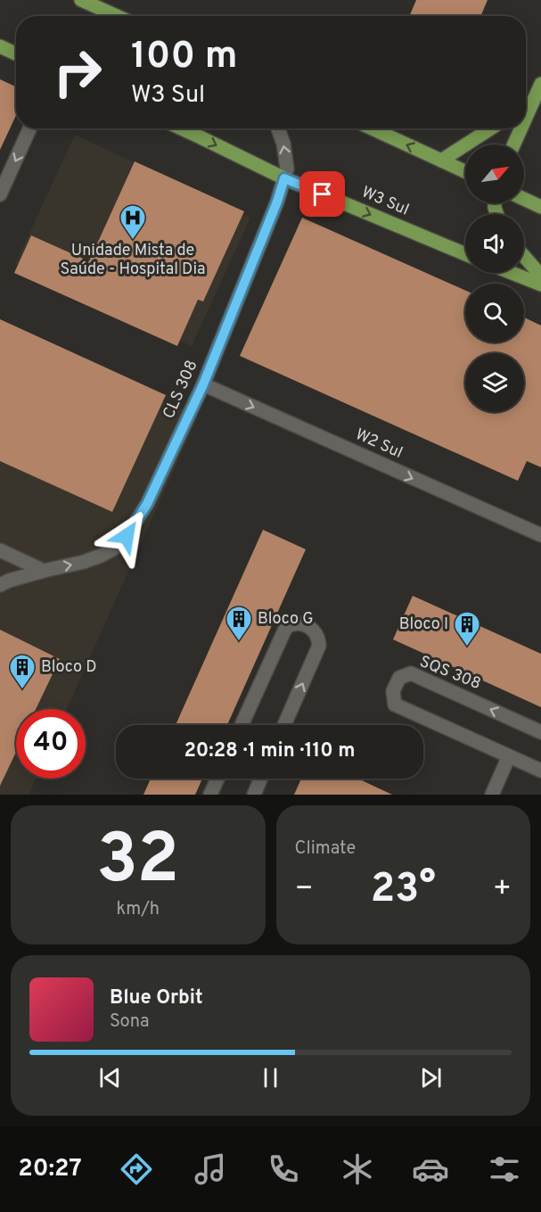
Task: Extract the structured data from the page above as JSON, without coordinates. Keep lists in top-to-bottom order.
{
  "streets": {
    "main road": ["W3 Sul"],
    "street": ["CLS 308", "W2 Sul", "SQS 308"]
  },
  "crossings": [
    ["W3 Sul", "CLS 308"],
    ["CLS 308", "W2 Sul"]
  ],
  "one_way": ["CLS 308", "W2 Sul"],
  "places": {
    "hospital": ["Unidade Mista de Saúde - Hospital Dia"],
    "building": ["Bloco G", "Bloco I", "Bloco D"]
  },
  "north": "top right",
  "page": {
    "turn": ["100 m", "W3 Sul"],
    "limit": "40",
    "trip": "20:28 · 1 min · 110 m",
    "tile": [
      ["32", "km/h"],
      "Climate"
    ],
    "heat": ["−", "23°", "+"],
    "song": ["Blue Orbit", "Sona"],
    "tabs": "20:27"
  }
}
